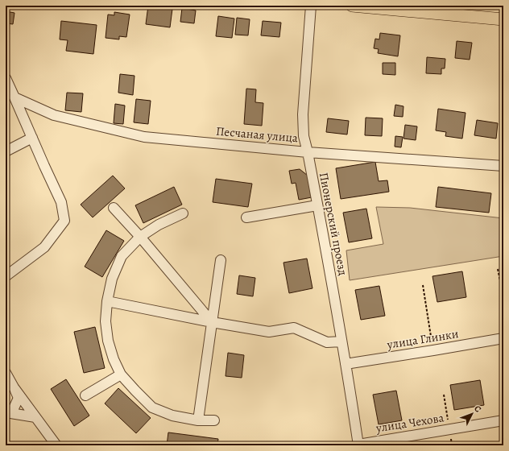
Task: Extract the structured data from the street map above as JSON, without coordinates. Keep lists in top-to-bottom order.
{
  "streets": {
    "street": [
      "Песчаная улица",
      "Пионерский проезд",
      "улица Глинки",
      "улица Чехова"
    ]
  },
  "crossings": [
    ["Песчаная улица", "Пионерский проезд"],
    ["Пионерский проезд", "улица Глинки"],
    ["Пионерский проезд", "улица Чехова"]
  ],
  "north": "top right"
}
